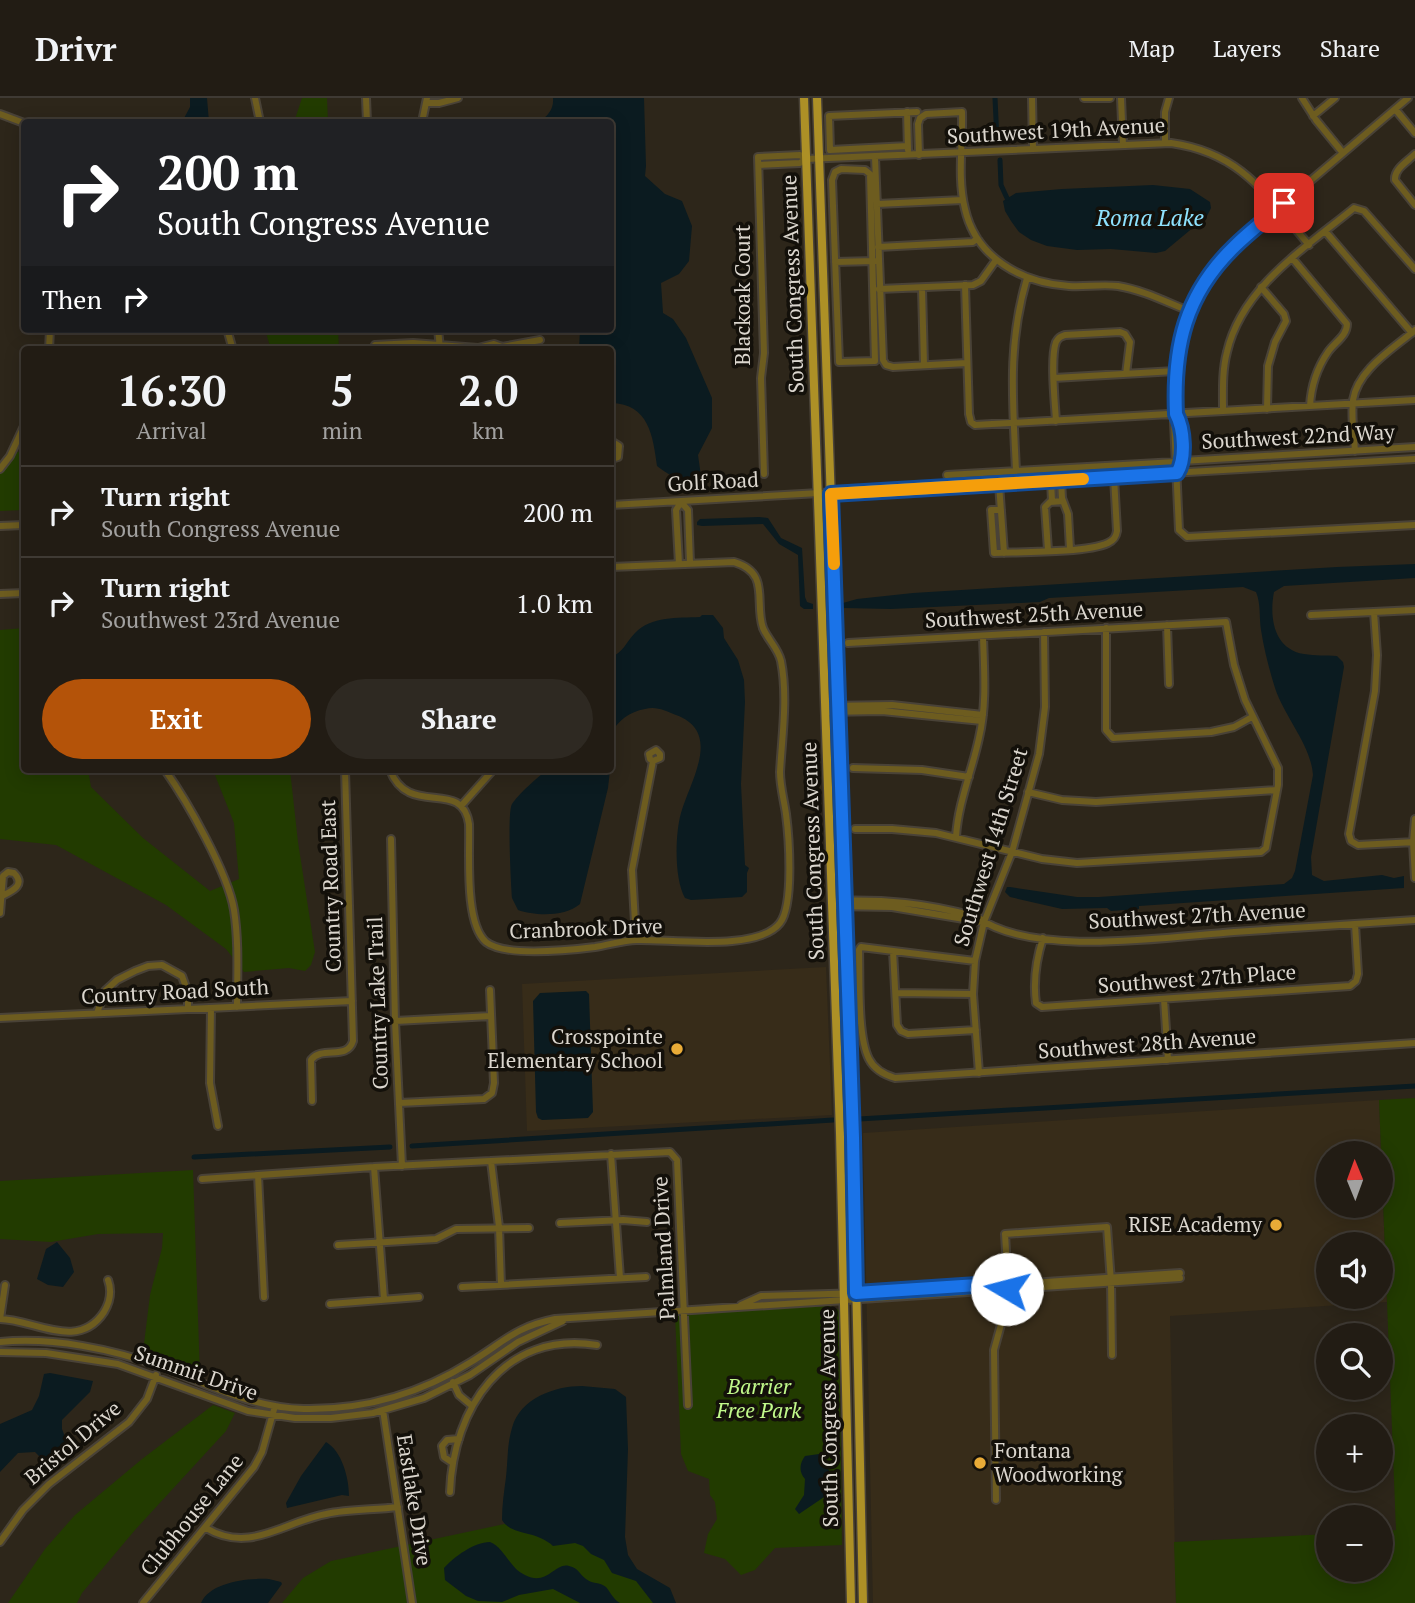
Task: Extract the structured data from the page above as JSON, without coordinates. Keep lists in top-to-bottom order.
{
  "streets": {
    "main road": ["South Congress Avenue"],
    "street": [
      "Southwest 19th Avenue",
      "Blackoak Court",
      "Southwest 22nd Way",
      "Golf Road",
      "Southwest 25th Avenue",
      "Southwest 14th Street",
      "Country Road East",
      "Southwest 27th Avenue",
      "Cranbrook Drive",
      "Southwest 27th Place",
      "Country Road South",
      "Country Lake Trail",
      "Southwest 28th Avenue",
      "Palmland Drive",
      "Summit Drive",
      "Bristol Drive",
      "Eastlake Drive",
      "Clubhouse Lane"
    ]
  },
  "crossings": [
    ["Southwest 19th Avenue", "South Congress Avenue"],
    ["South Congress Avenue", "Golf Road"],
    ["South Congress Avenue", "Southwest 27th Avenue"],
    ["South Congress Avenue", "Summit Drive"],
    ["Southwest 25th Avenue", "Southwest 14th Street"],
    ["Southwest 14th Street", "Southwest 27th Avenue"],
    ["Southwest 14th Street", "Southwest 28th Avenue"],
    ["Country Road East", "Country Road South"],
    ["Southwest 27th Avenue", "Southwest 27th Place"],
    ["Country Lake Trail", "Palmland Drive"],
    ["Palmland Drive", "Summit Drive"],
    ["Summit Drive", "Bristol Drive"],
    ["Summit Drive", "Eastlake Drive"],
    ["Summit Drive", "Clubhouse Lane"]
  ],
  "water": ["Roma Lake"],
  "parks": ["Barrier Free Park"],
  "places": ["Crosspointe Elementary School", "RISE Academy", "Fontana Woodworking"],
  "north": "top",
  "page": {
    "header": "Drivr",
    "nav": ["Map", "Layers", "Share"],
    "turn": ["200 m", "South Congress Avenue"],
    "then": "Then",
    "eta": [
      "16:30",
      "Arrival",
      "5",
      "min",
      "2.0",
      "km"
    ],
    "list": [
      {
        "name": "Turn right",
        "note": "South Congress Avenue",
        "value": "200 m"
      },
      {
        "name": "Turn right",
        "note": "Southwest 23rd Avenue",
        "value": "1.0 km"
      }
    ],
    "buttons": ["Exit", "Share"],
    "map_buttons": ["+", "−"]
  }
}
